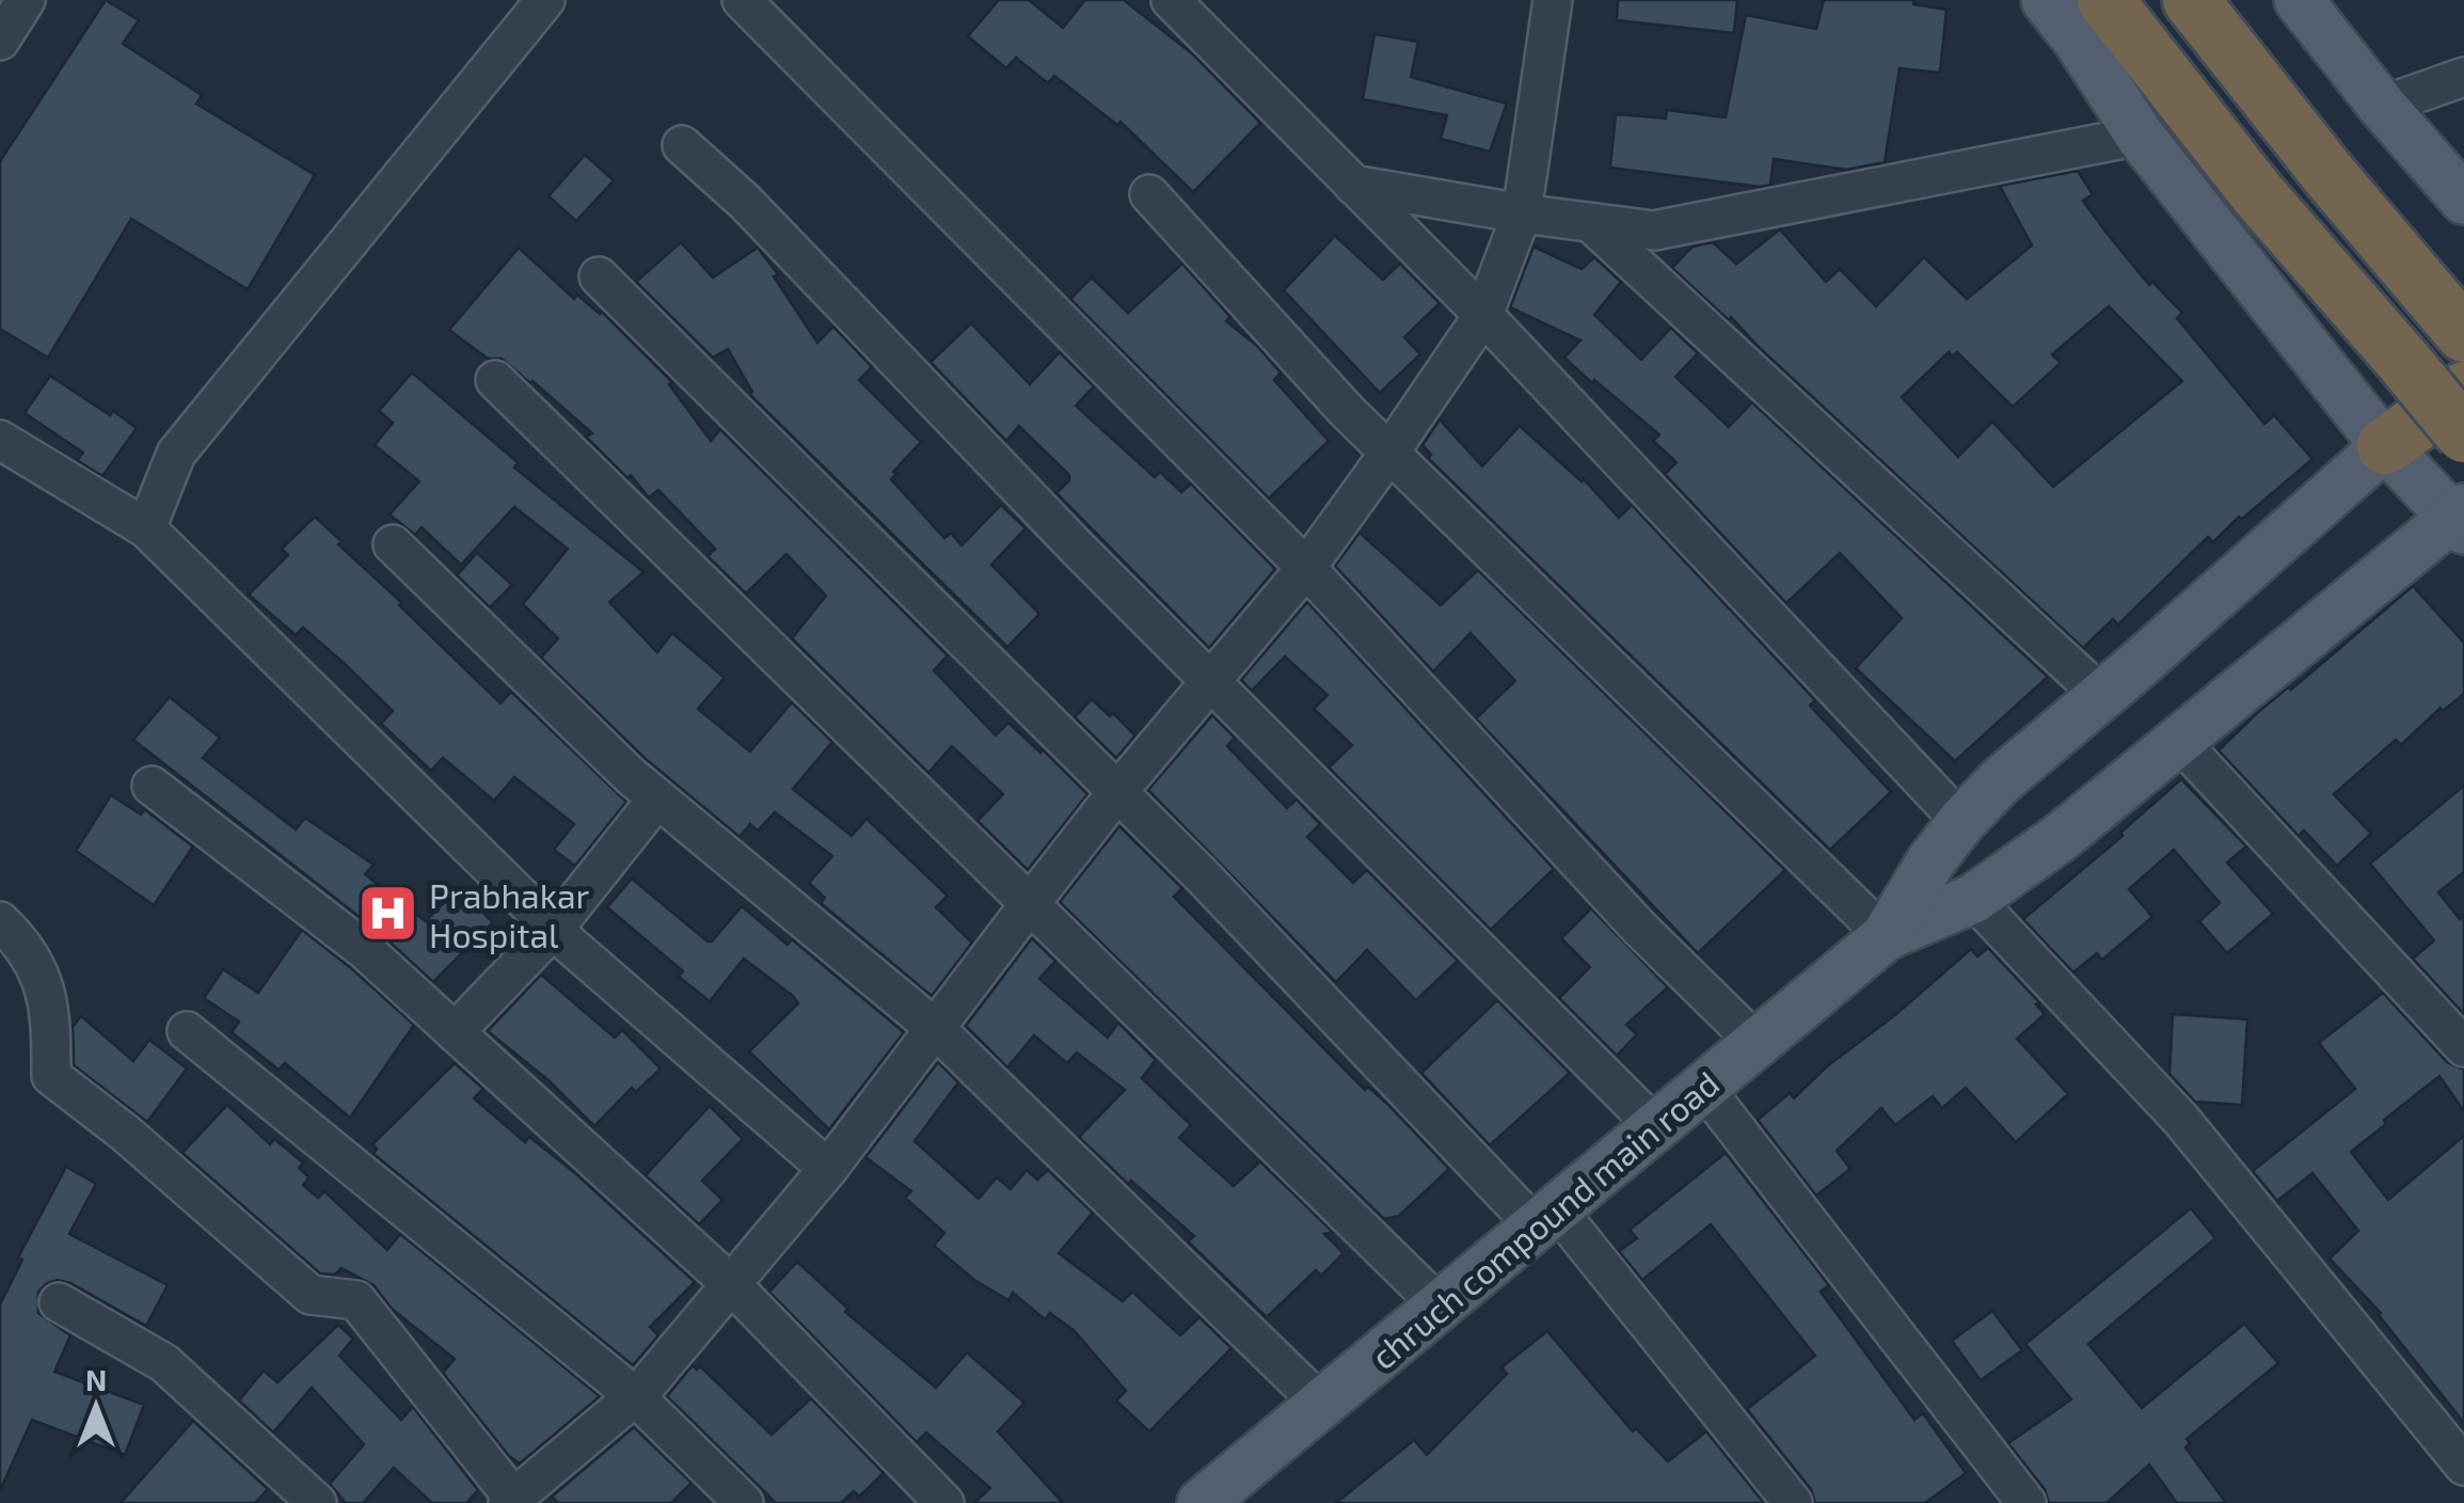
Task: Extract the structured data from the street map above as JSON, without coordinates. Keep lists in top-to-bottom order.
{
  "streets": {
    "main road": ["chruch compound main road"]
  },
  "places": {
    "hospital": ["Prabhakar Hospital"]
  },
  "north": "top"
}
